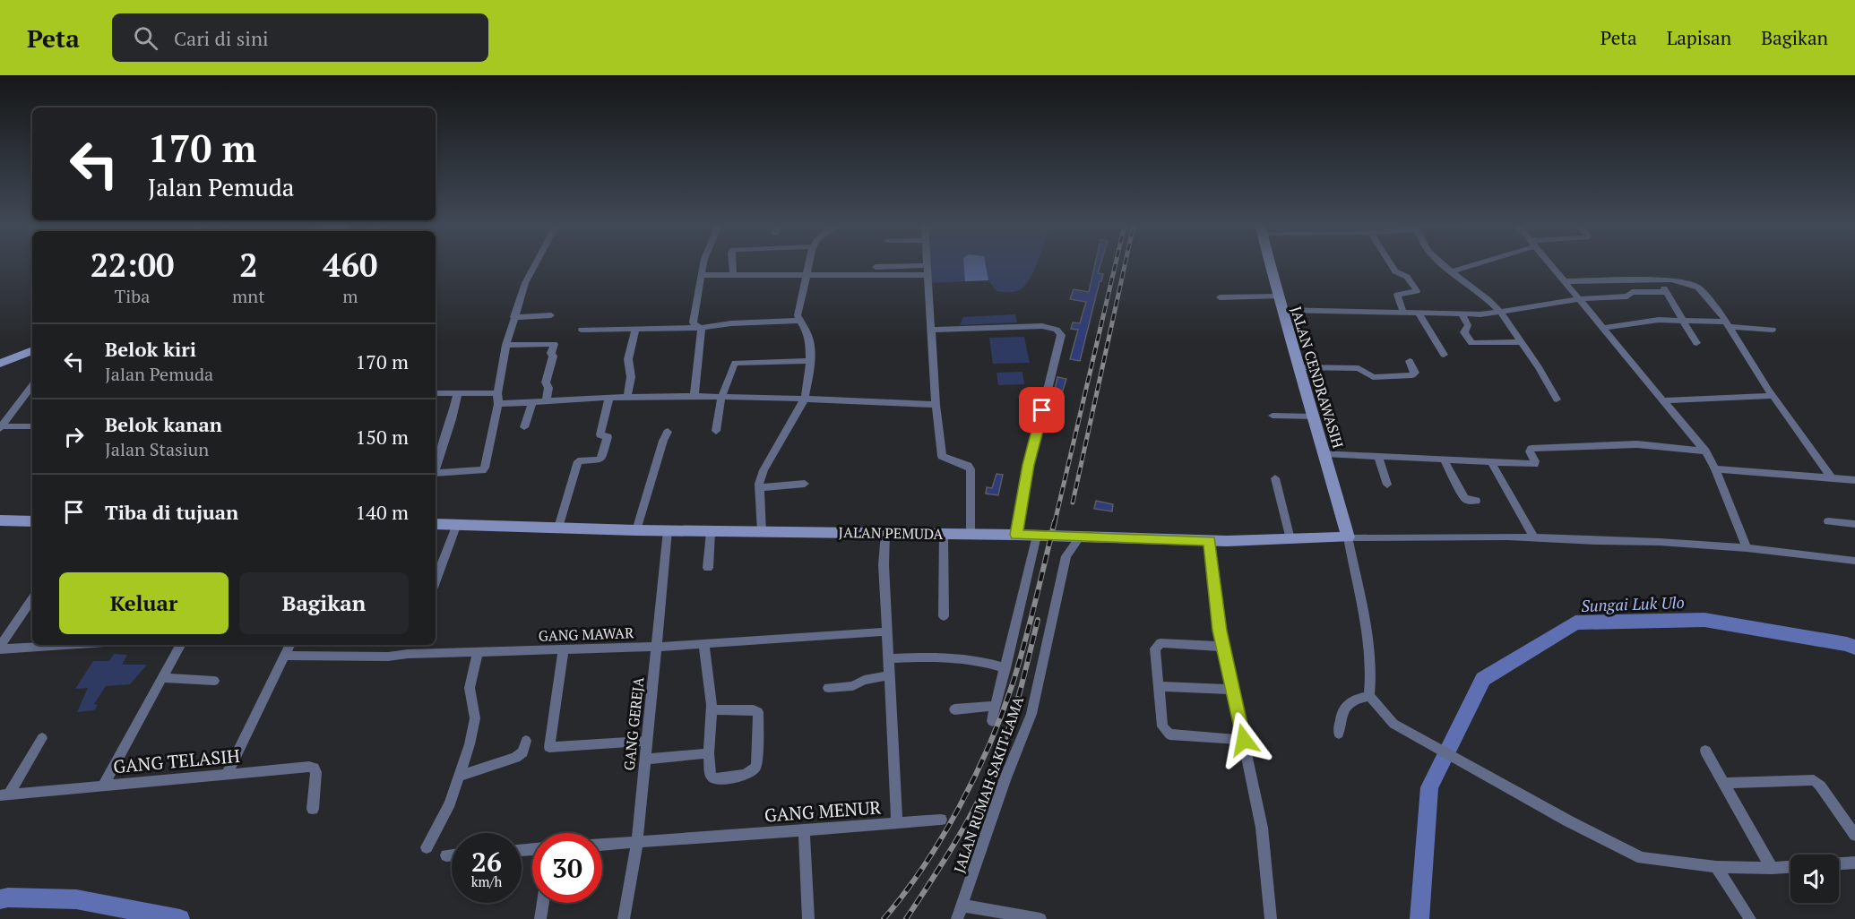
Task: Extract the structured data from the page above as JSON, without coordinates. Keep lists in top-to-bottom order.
{
  "streets": {
    "main road": ["JALAN CENDRAWASIH", "JALAN PEMUDA"],
    "street": [
      "GANG MAWAR",
      "GANG GEREJA",
      "GANG TELASIH",
      "JALAN RUMAH SAKIT LAMA",
      "GANG MENUR"
    ]
  },
  "crossings": [
    ["JALAN CENDRAWASIH", "JALAN PEMUDA"],
    ["JALAN PEMUDA", "GANG GEREJA"],
    ["JALAN PEMUDA", "JALAN RUMAH SAKIT LAMA"],
    ["JALAN PEMUDA", "GANG MENUR"],
    ["GANG MAWAR", "GANG GEREJA"],
    ["GANG MAWAR", "GANG MENUR"],
    ["GANG GEREJA", "GANG MENUR"]
  ],
  "water": ["Sungai Luk Ulo"],
  "page": {
    "header": "Peta",
    "search": "Cari di sini",
    "nav": ["Peta", "Lapisan", "Bagikan"],
    "turn": ["170 m", "Jalan Pemuda"],
    "eta": [
      "22:00",
      "Tiba",
      "2",
      "mnt",
      "460",
      "m"
    ],
    "list": [
      {
        "name": "Belok kiri",
        "note": "Jalan Pemuda",
        "value": "170 m"
      },
      {
        "name": "Belok kanan",
        "note": "Jalan Stasiun",
        "value": "150 m"
      },
      {
        "name": "Tiba di tujuan",
        "value": "140 m"
      }
    ],
    "buttons": ["Keluar", "Bagikan"],
    "speed": "26 km/h",
    "limit": "30"
  }
}
